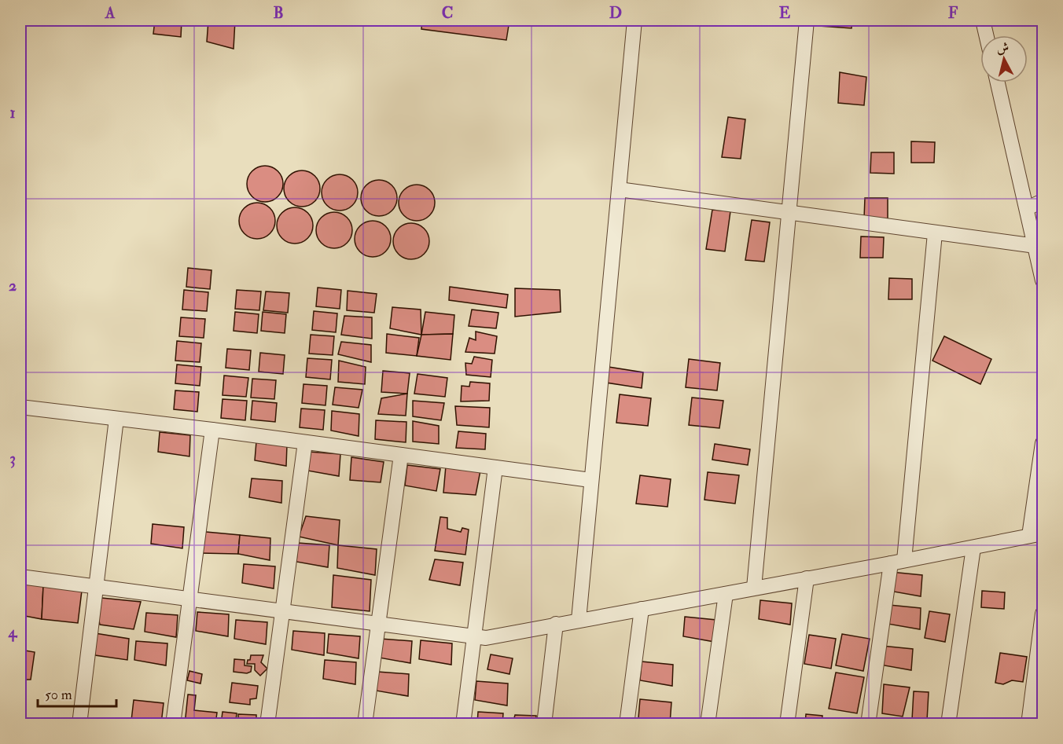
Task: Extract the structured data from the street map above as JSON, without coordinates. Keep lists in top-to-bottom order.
{
  "scale_bar": "50 m",
  "north": "top",
  "grid": {
    "columns": [
      "A",
      "B",
      "C",
      "D",
      "E",
      "F"
    ],
    "rows": [
      "1",
      "2",
      "3",
      "4"
    ]
  }
}
